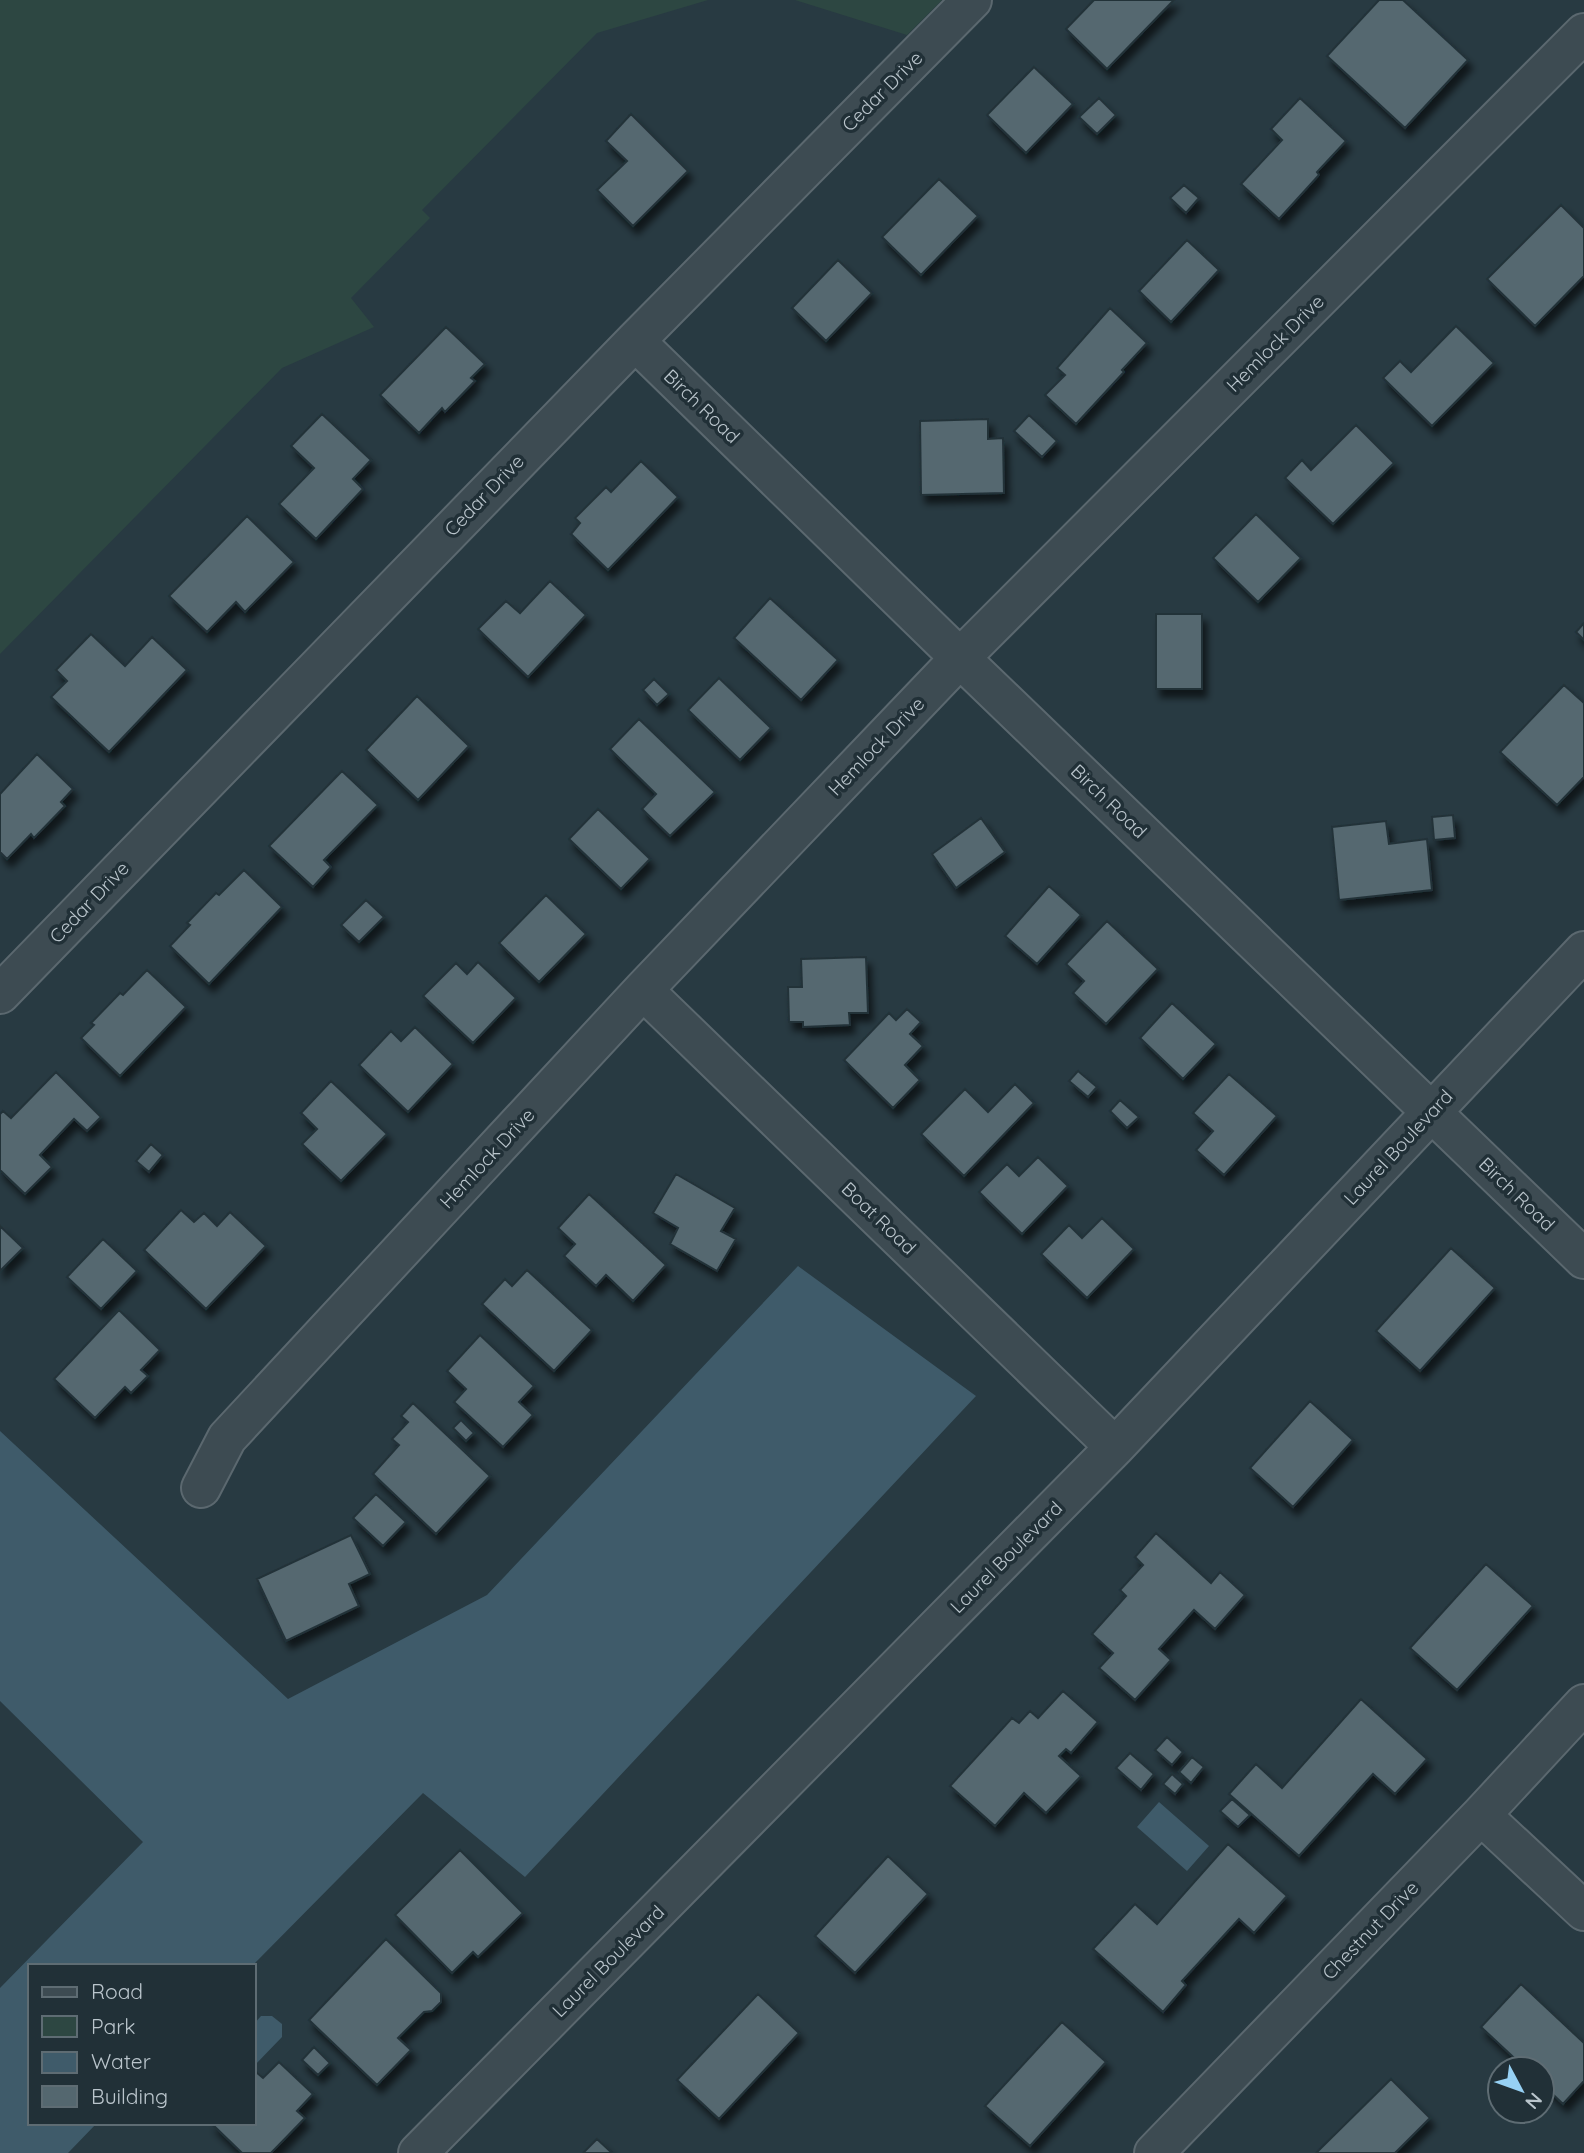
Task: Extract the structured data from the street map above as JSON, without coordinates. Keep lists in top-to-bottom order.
{
  "streets": {
    "street": [
      "Cedar Drive",
      "Hemlock Drive",
      "Birch Road",
      "Laurel Boulevard",
      "Boat Road",
      "Chestnut Drive"
    ]
  },
  "crossings": [
    ["Cedar Drive", "Birch Road"],
    ["Hemlock Drive", "Birch Road"],
    ["Hemlock Drive", "Boat Road"],
    ["Birch Road", "Laurel Boulevard"],
    ["Laurel Boulevard", "Boat Road"]
  ],
  "legend": [
    "Road",
    "Park",
    "Water",
    "Building"
  ],
  "north": "bottom right"
}
